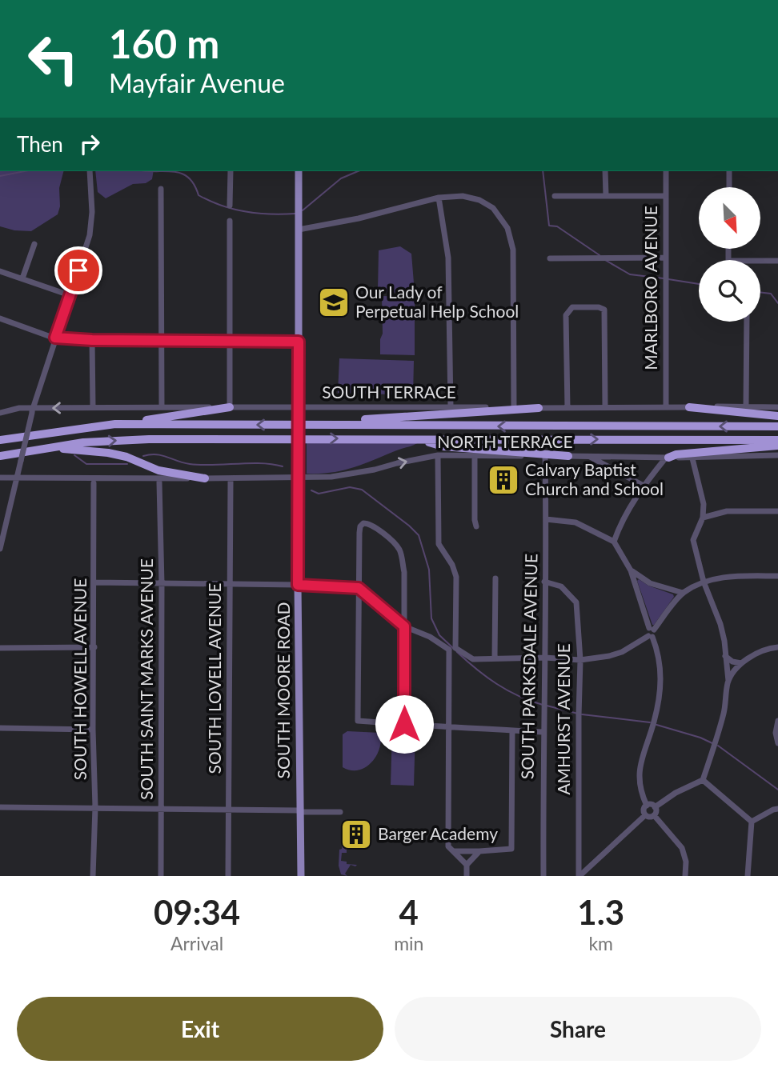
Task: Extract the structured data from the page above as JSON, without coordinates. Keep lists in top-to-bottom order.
{
  "streets": {
    "main road": ["SOUTH MOORE ROAD"],
    "street": [
      "MARLBORO AVENUE",
      "SOUTH TERRACE",
      "NORTH TERRACE",
      "SOUTH PARKSDALE AVENUE",
      "SOUTH LOVELL AVENUE",
      "SOUTH HOWELL AVENUE",
      "SOUTH SAINT MARKS AVENUE",
      "AMHURST AVENUE"
    ]
  },
  "crossings": [
    ["MARLBORO AVENUE", "SOUTH TERRACE"],
    ["SOUTH TERRACE", "SOUTH MOORE ROAD"],
    ["NORTH TERRACE", "SOUTH PARKSDALE AVENUE"],
    ["NORTH TERRACE", "SOUTH MOORE ROAD"],
    ["SOUTH PARKSDALE AVENUE", "AMHURST AVENUE"]
  ],
  "places": {
    "school or university": ["Our Lady of Perpetual Help School"],
    "building": ["Calvary Baptist Church and School", "Barger Academy"]
  },
  "north": "bottom right",
  "page": {
    "turn": ["160 m", "Mayfair Avenue"],
    "then": "Then",
    "eta": [
      "09:34",
      "Arrival",
      "4",
      "min",
      "1.3",
      "km"
    ],
    "buttons": ["Exit", "Share"]
  }
}
